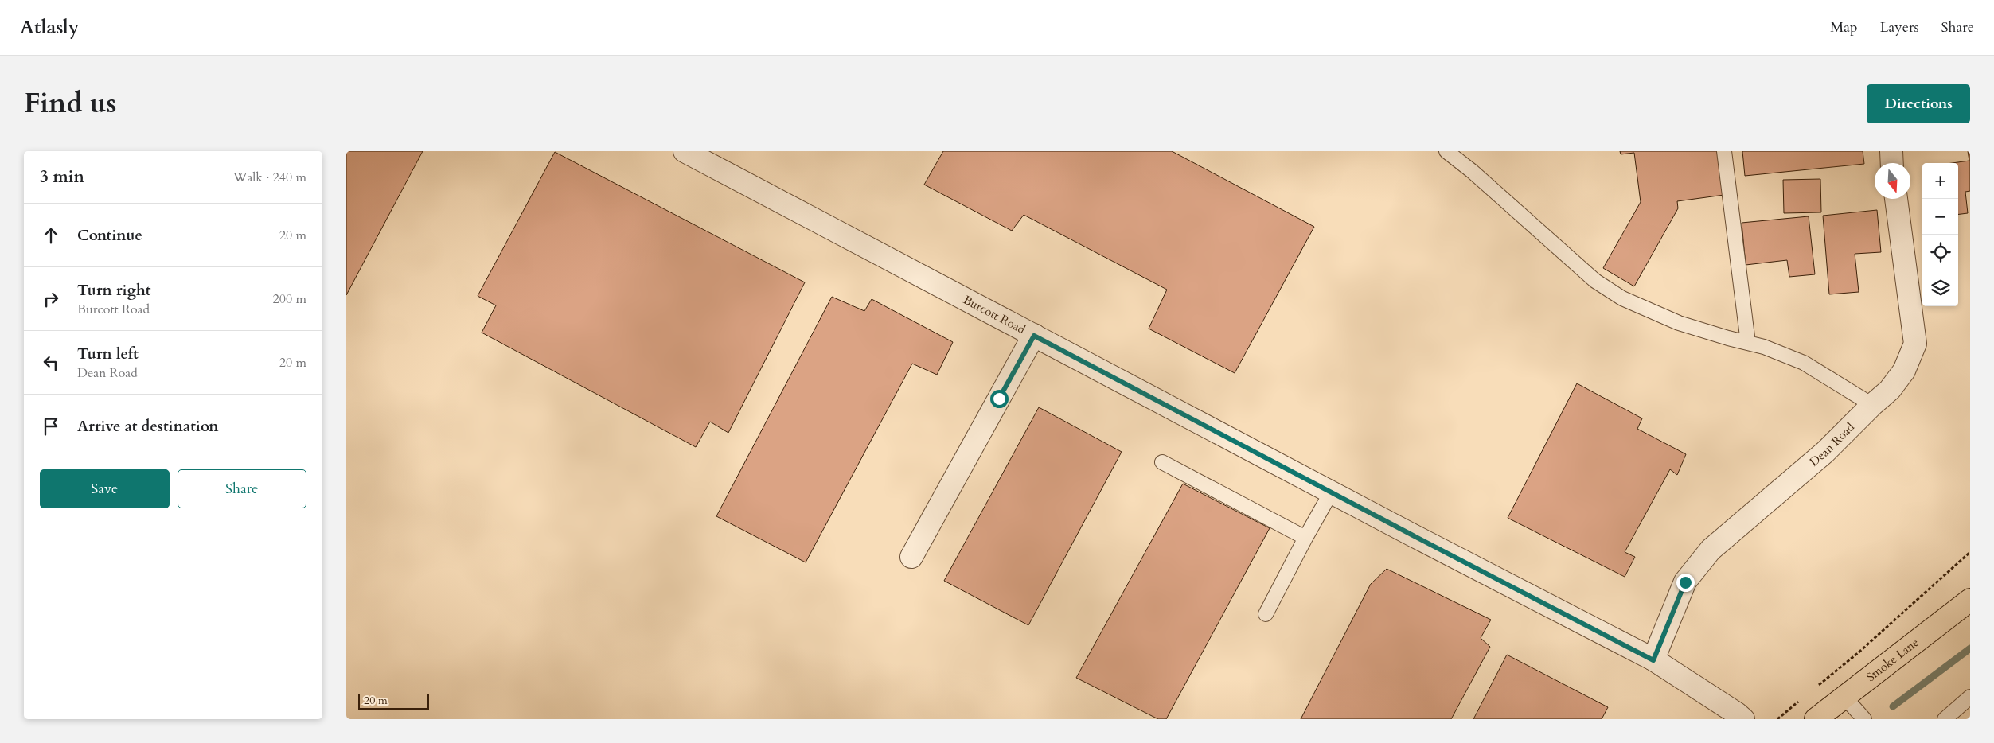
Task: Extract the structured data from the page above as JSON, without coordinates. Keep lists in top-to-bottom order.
{
  "streets": {
    "highway": ["Smoke Lane"],
    "street": ["Burcott Road", "Dean Road"]
  },
  "crossings": [
    ["Burcott Road", "Dean Road"]
  ],
  "scale_bar": "20 m",
  "north": "bottom",
  "page": {
    "header": "Atlasly",
    "nav": ["Map", "Layers", "Share"],
    "title": "Find us",
    "buttons": [
      "Directions",
      ["Save", "Share"]
    ],
    "heading": ["3 min", "Walk · 240 m"],
    "map_buttons": ["+", "−"],
    "list": [
      ["Continue", "20 m"],
      ["Turn right", "Burcott Road", "200 m"],
      ["Turn left", "Dean Road", "20 m"],
      "Arrive at destination"
    ],
    "scale": "20 m"
  }
}
